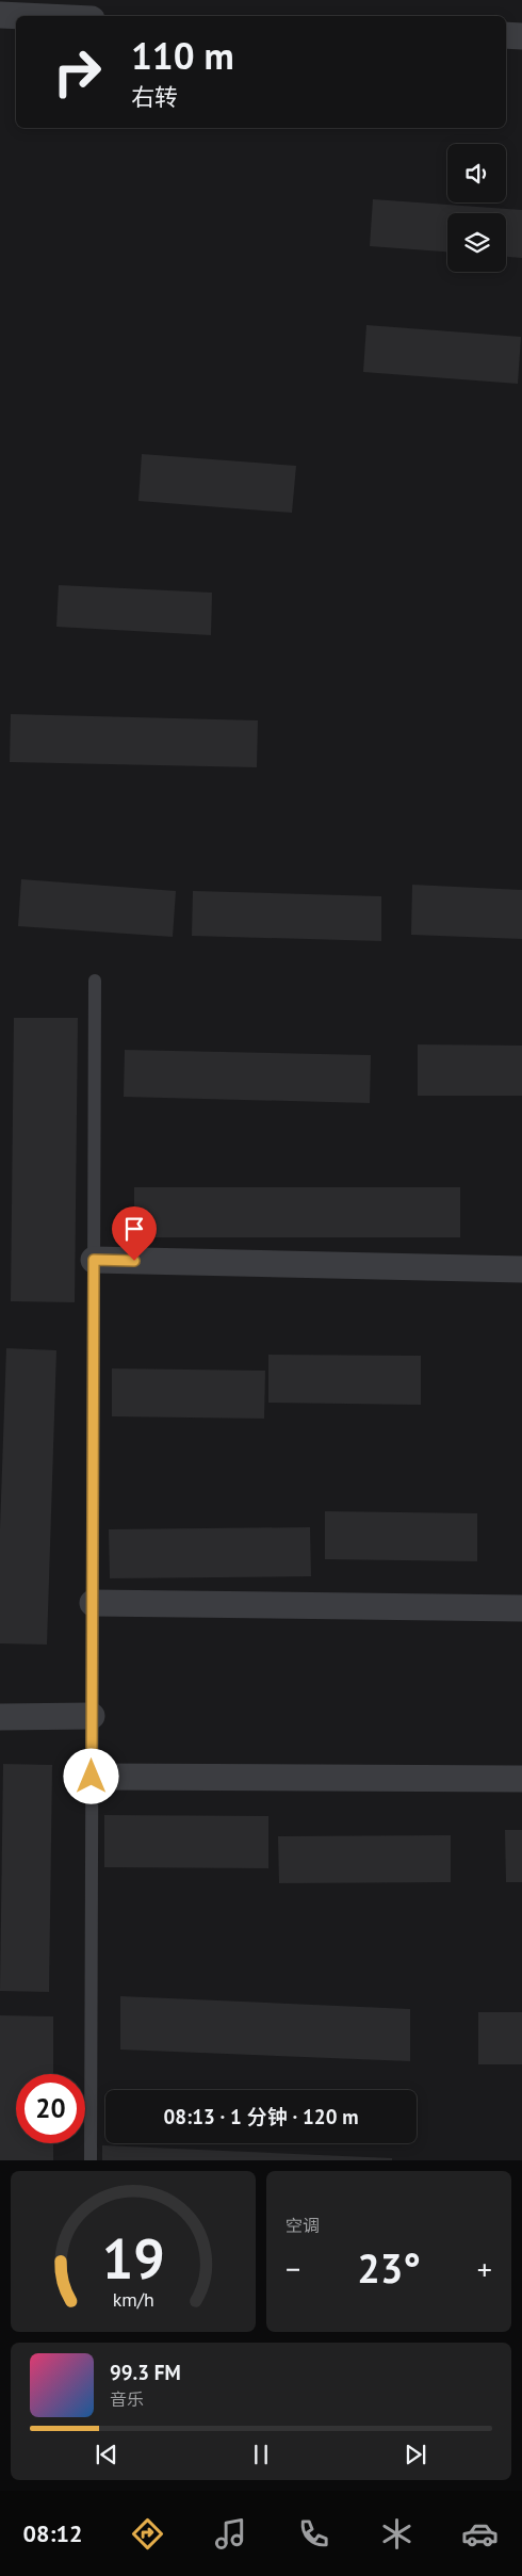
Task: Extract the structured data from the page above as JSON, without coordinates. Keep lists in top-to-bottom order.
{
  "page": {
    "turn": ["110 m", "右转"],
    "limit": "20",
    "trip": "08:13 · 1 分钟 · 120 m",
    "tile": "空调",
    "heat": ["−", "23°", "+"],
    "song": ["99.3 FM", "音乐"],
    "tabs": "08:12",
    "gauge": ["19", "km/h"]
  }
}
